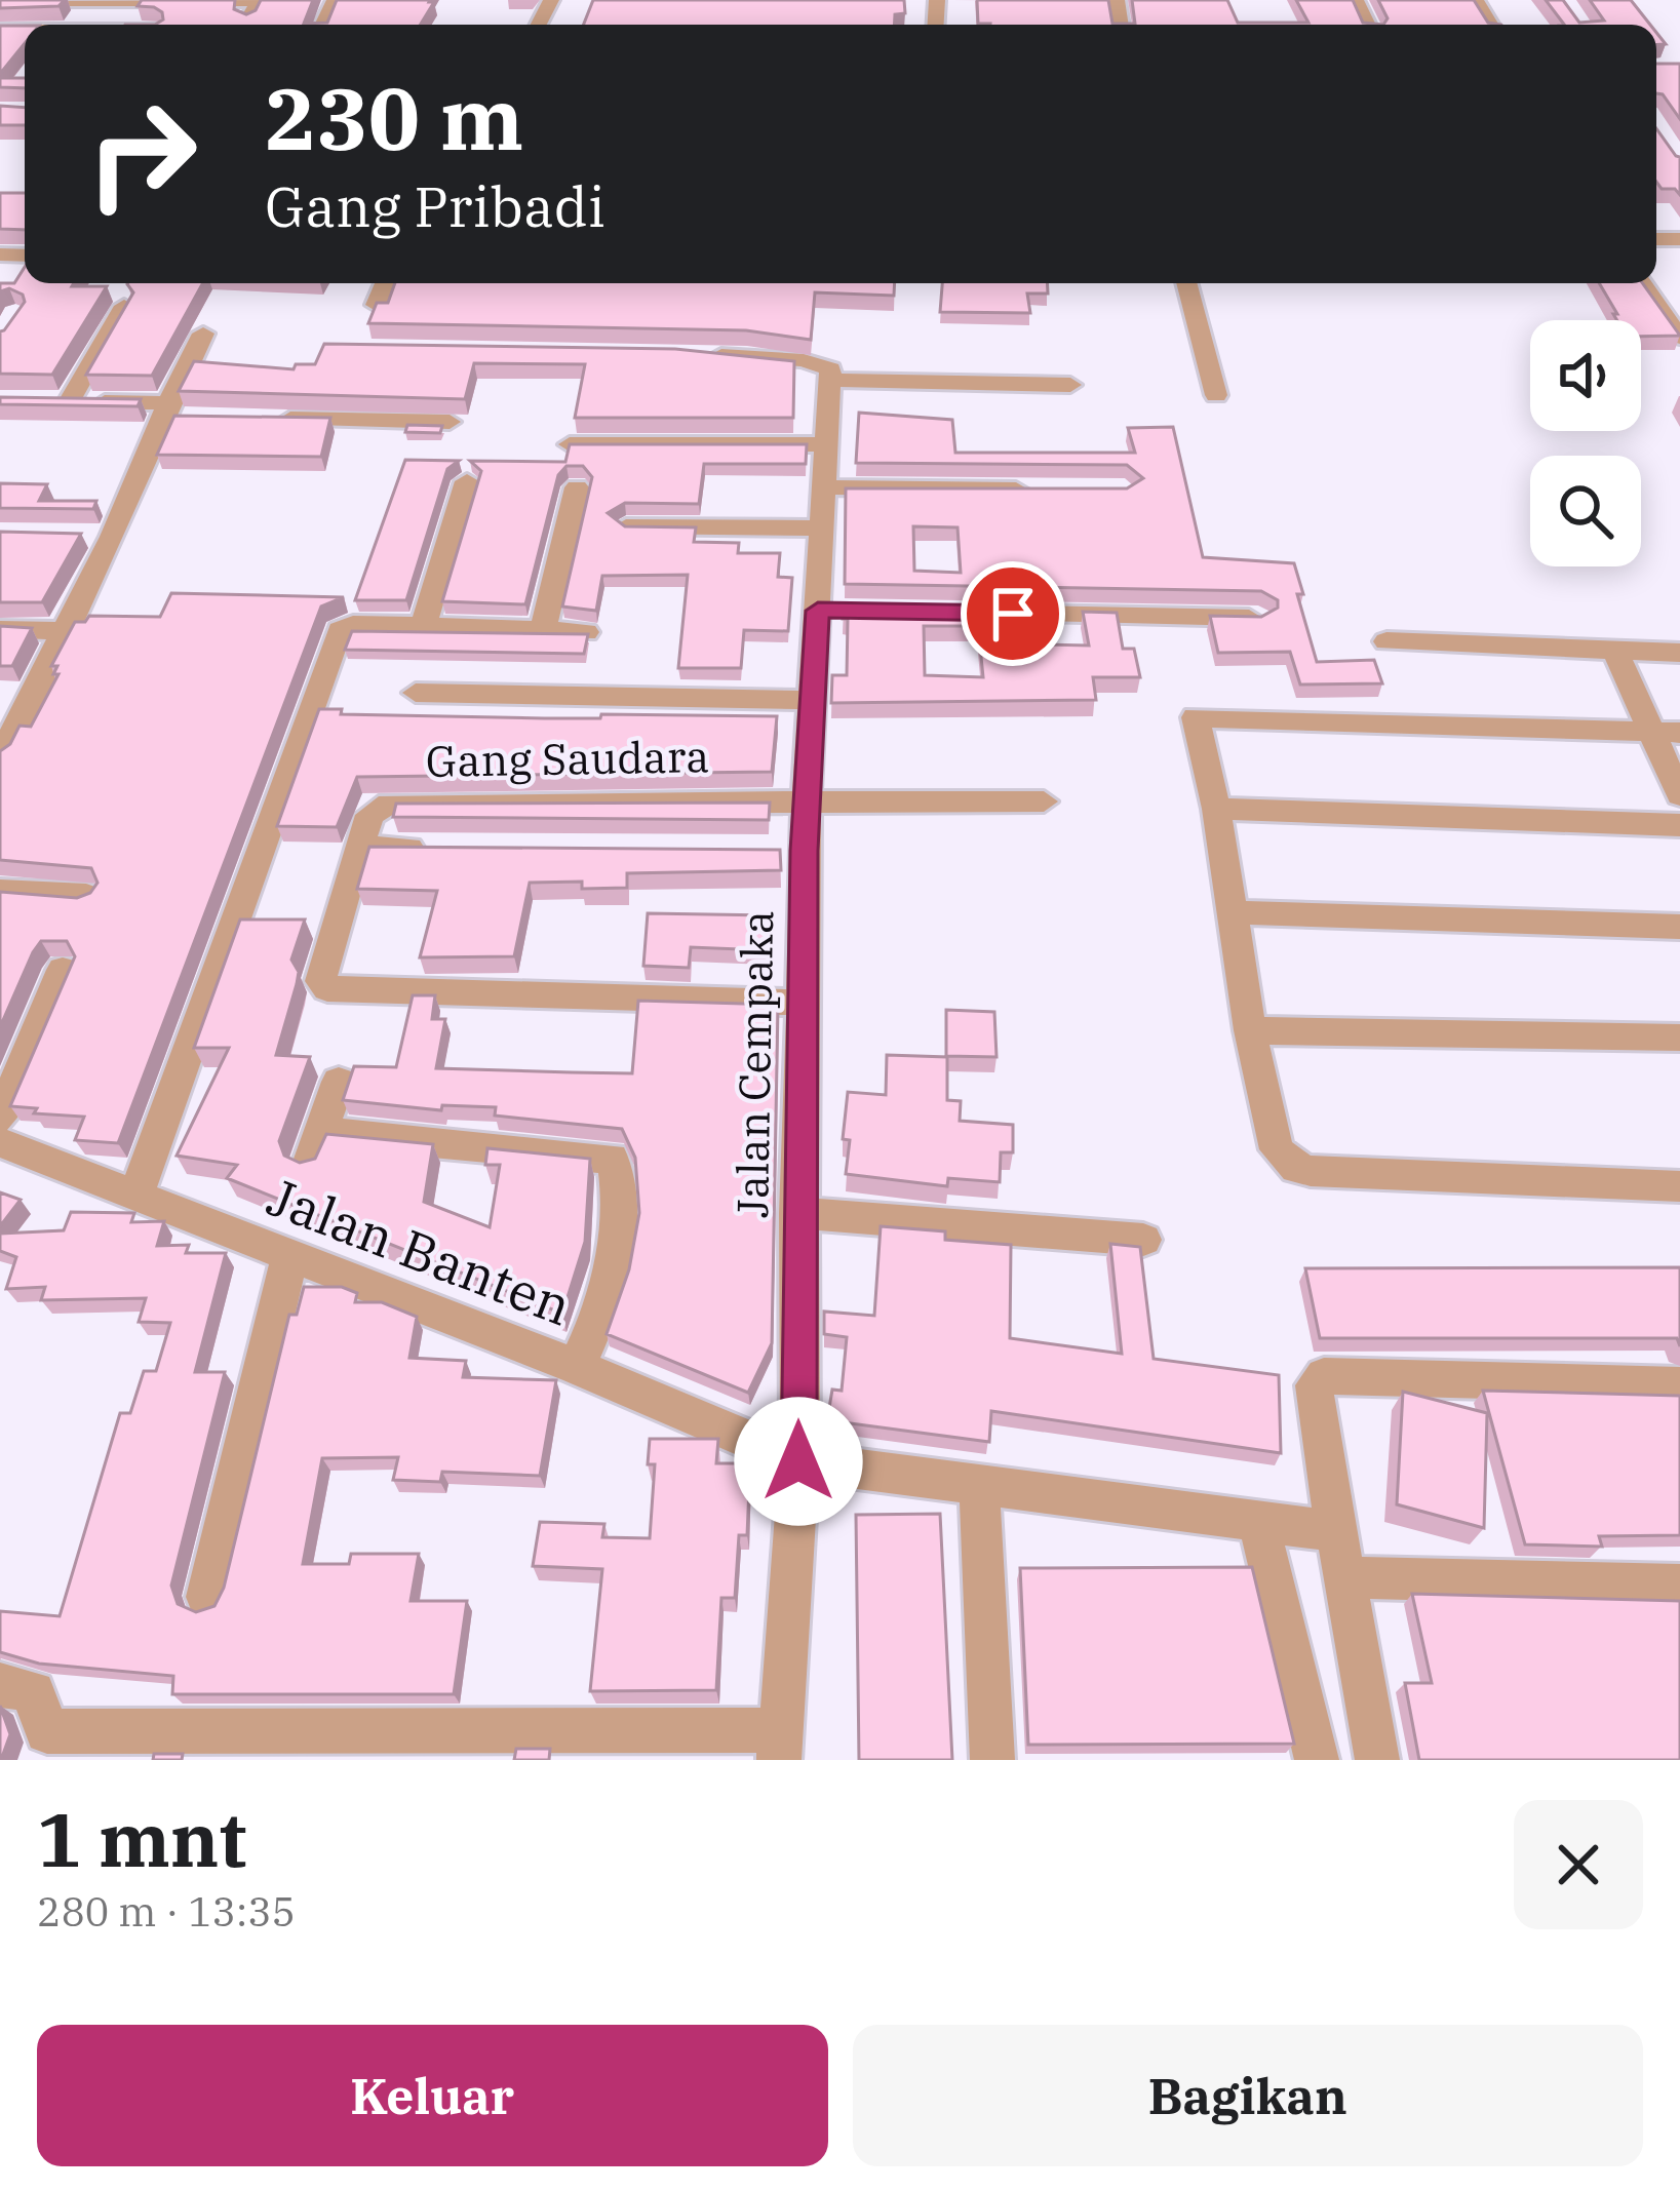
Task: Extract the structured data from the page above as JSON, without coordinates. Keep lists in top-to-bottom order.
{
  "streets": {
    "street": ["Gang Saudara", "Jalan Cempaka", "Jalan Banten"]
  },
  "crossings": [
    ["Gang Saudara", "Jalan Cempaka"],
    ["Jalan Cempaka", "Jalan Banten"]
  ],
  "page": {
    "turn": ["230 m", "Gang Pribadi"],
    "heading": ["1 mnt", "280 m · 13:35"],
    "buttons": ["Keluar", "Bagikan"]
  }
}
